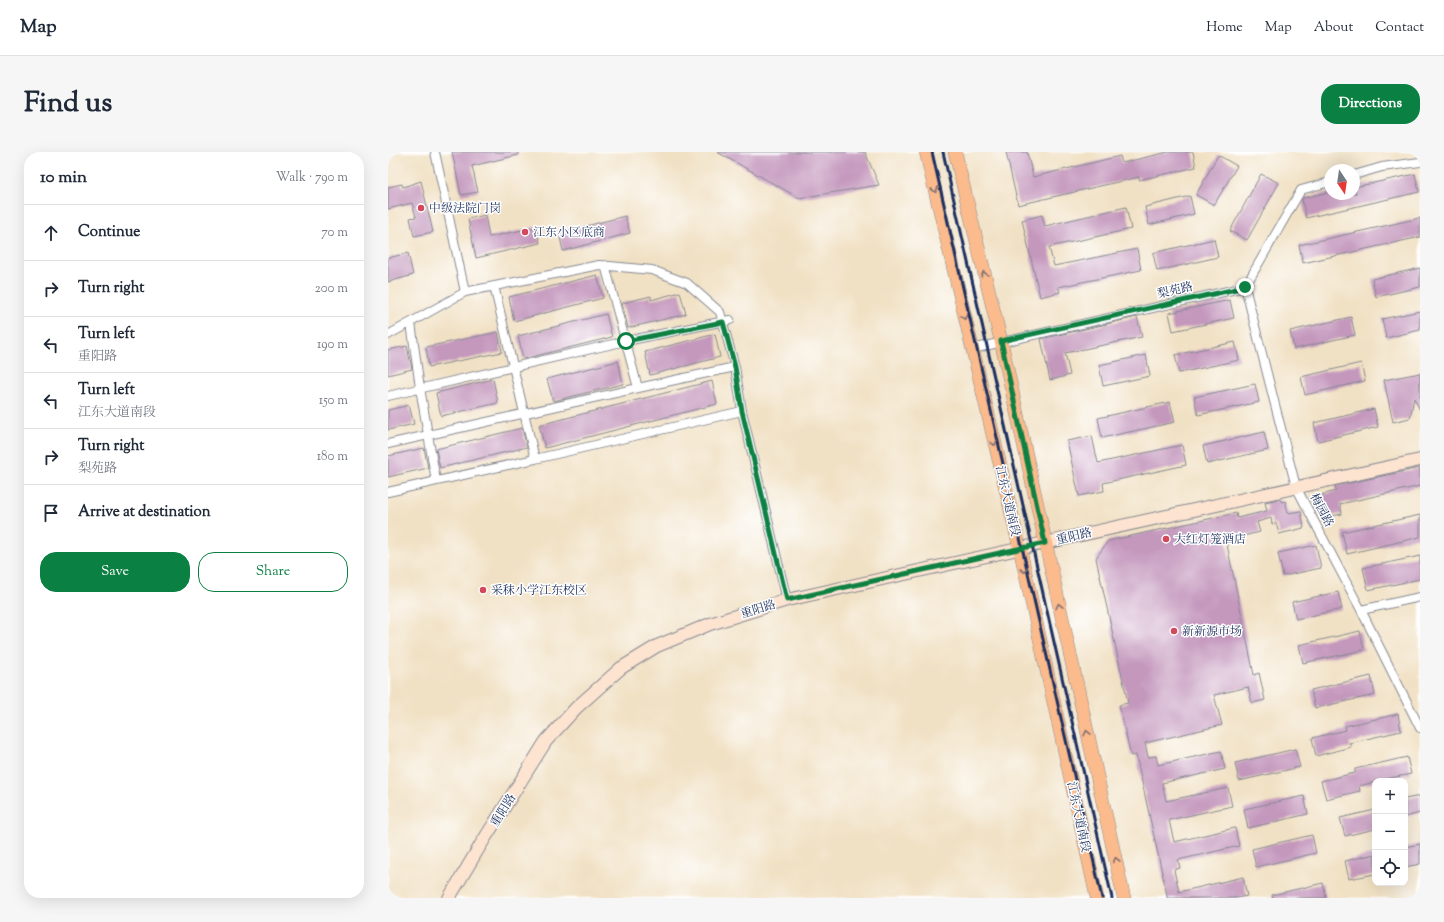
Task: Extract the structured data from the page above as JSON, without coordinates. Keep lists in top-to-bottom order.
{
  "streets": {
    "main road": ["江东大道南段"],
    "street": ["梨苑路", "梅园路", "重阳路"]
  },
  "crossings": [
    ["梨苑路", "江东大道南段"],
    ["梨苑路", "梅园路"],
    ["江东大道南段", "重阳路"],
    ["梅园路", "重阳路"]
  ],
  "places": [
    "中级法院门岗",
    "江东小区底商",
    "大红灯笼酒店",
    "采秣小学江东校区",
    "新新源市场"
  ],
  "north": "bottom",
  "page": {
    "header": "Map",
    "nav": [
      "Home",
      "Map",
      "About",
      "Contact"
    ],
    "title": "Find us",
    "buttons": [
      "Directions",
      ["Save", "Share"]
    ],
    "heading": ["10 min", "Walk · 790 m"],
    "list": [
      ["Continue", "70 m"],
      ["Turn right", "200 m"],
      ["Turn left", "重阳路", "190 m"],
      ["Turn left", "江东大道南段", "150 m"],
      ["Turn right", "梨苑路", "180 m"],
      "Arrive at destination"
    ],
    "map_buttons": ["+", "−"]
  }
}
